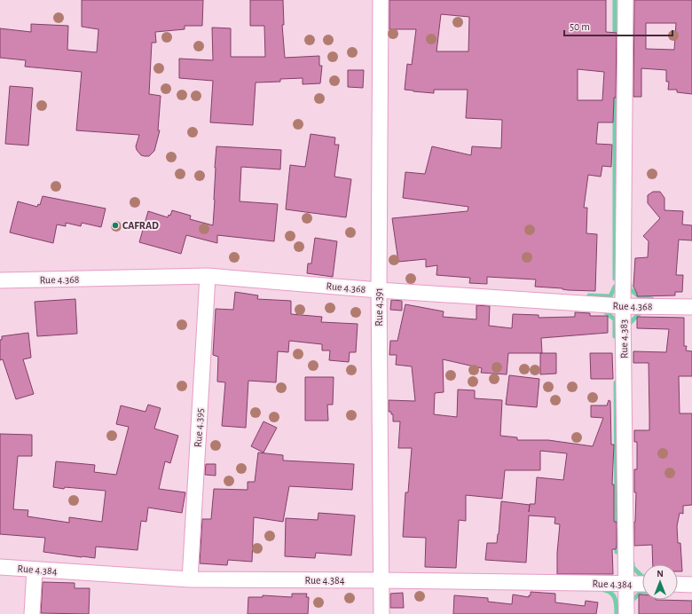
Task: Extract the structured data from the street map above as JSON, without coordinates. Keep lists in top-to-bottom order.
{
  "streets": {
    "street": [
      "Rue 4.368",
      "Rue 4.391",
      "Rue 4.383",
      "Rue 4.395",
      "Rue 4.384"
    ]
  },
  "crossings": [
    ["Rue 4.368", "Rue 4.391"],
    ["Rue 4.368", "Rue 4.383"],
    ["Rue 4.368", "Rue 4.395"],
    ["Rue 4.391", "Rue 4.384"],
    ["Rue 4.383", "Rue 4.384"],
    ["Rue 4.395", "Rue 4.384"]
  ],
  "places": ["CAFRAD"],
  "scale_bar": "50 m",
  "north": "top"
}
